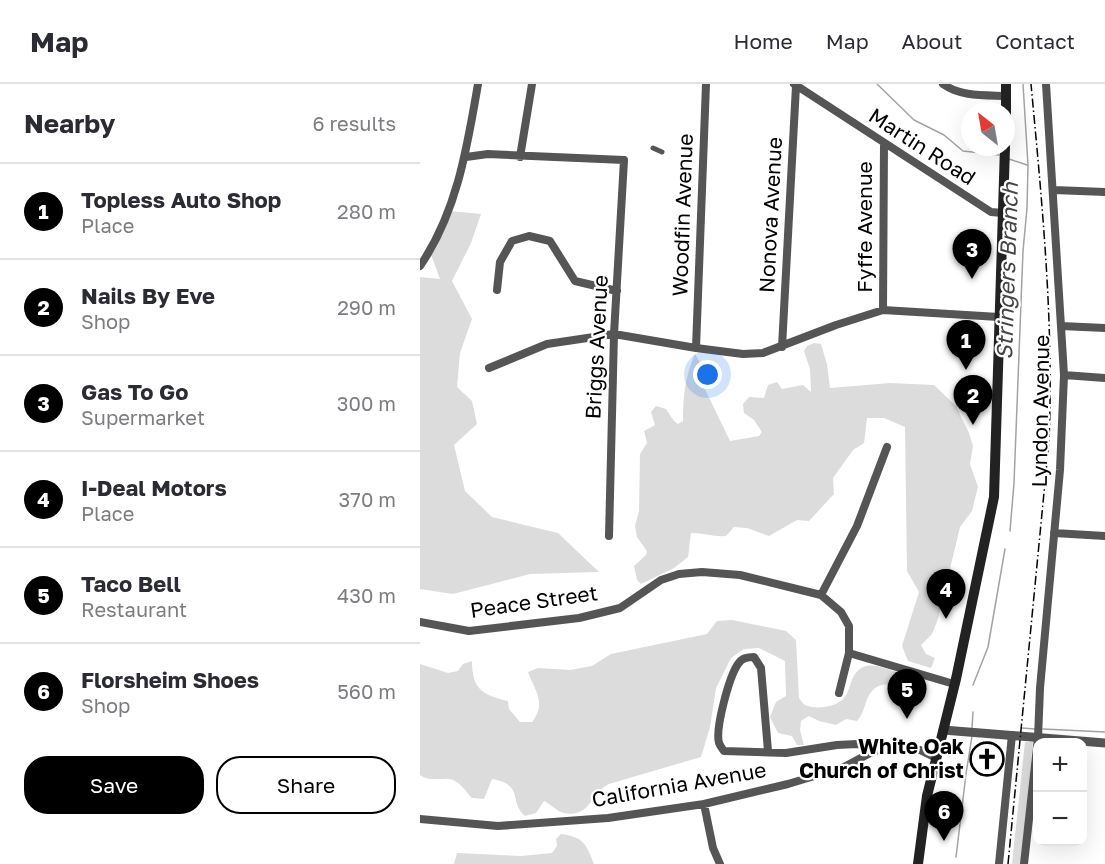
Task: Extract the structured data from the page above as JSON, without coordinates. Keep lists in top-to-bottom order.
{
  "streets": {
    "street": [
      "Martin Road",
      "Woodfin Avenue",
      "Nonova Avenue",
      "Fyffe Avenue",
      "Briggs Avenue",
      "Lyndon Avenue",
      "Peace Street",
      "California Avenue"
    ]
  },
  "crossings": [
    ["Martin Road", "Nonova Avenue"],
    ["Martin Road", "Fyffe Avenue"]
  ],
  "water": ["Stringers Branch"],
  "places": {
    "church": ["White Oak Church of Christ"]
  },
  "north": "top left",
  "page": {
    "header": "Map",
    "nav": [
      "Home",
      "Map",
      "About",
      "Contact"
    ],
    "heading": ["Nearby", "6 results"],
    "list": [
      {
        "mark": "1",
        "name": "Topless Auto Shop",
        "note": "Place",
        "value": "280 m"
      },
      {
        "mark": "2",
        "name": "Nails By Eve",
        "note": "Shop",
        "value": "290 m"
      },
      {
        "mark": "3",
        "name": "Gas To Go",
        "note": "Supermarket",
        "value": "300 m"
      },
      {
        "mark": "4",
        "name": "I-Deal Motors",
        "note": "Place",
        "value": "370 m"
      },
      {
        "mark": "5",
        "name": "Taco Bell",
        "note": "Restaurant",
        "value": "430 m"
      },
      {
        "mark": "6",
        "name": "Florsheim Shoes",
        "note": "Shop",
        "value": "560 m"
      }
    ],
    "pins": [
      "3",
      "1",
      "2",
      "4",
      "5",
      "6"
    ],
    "buttons": ["Save", "Share"],
    "map_buttons": ["+", "−"]
  }
}
